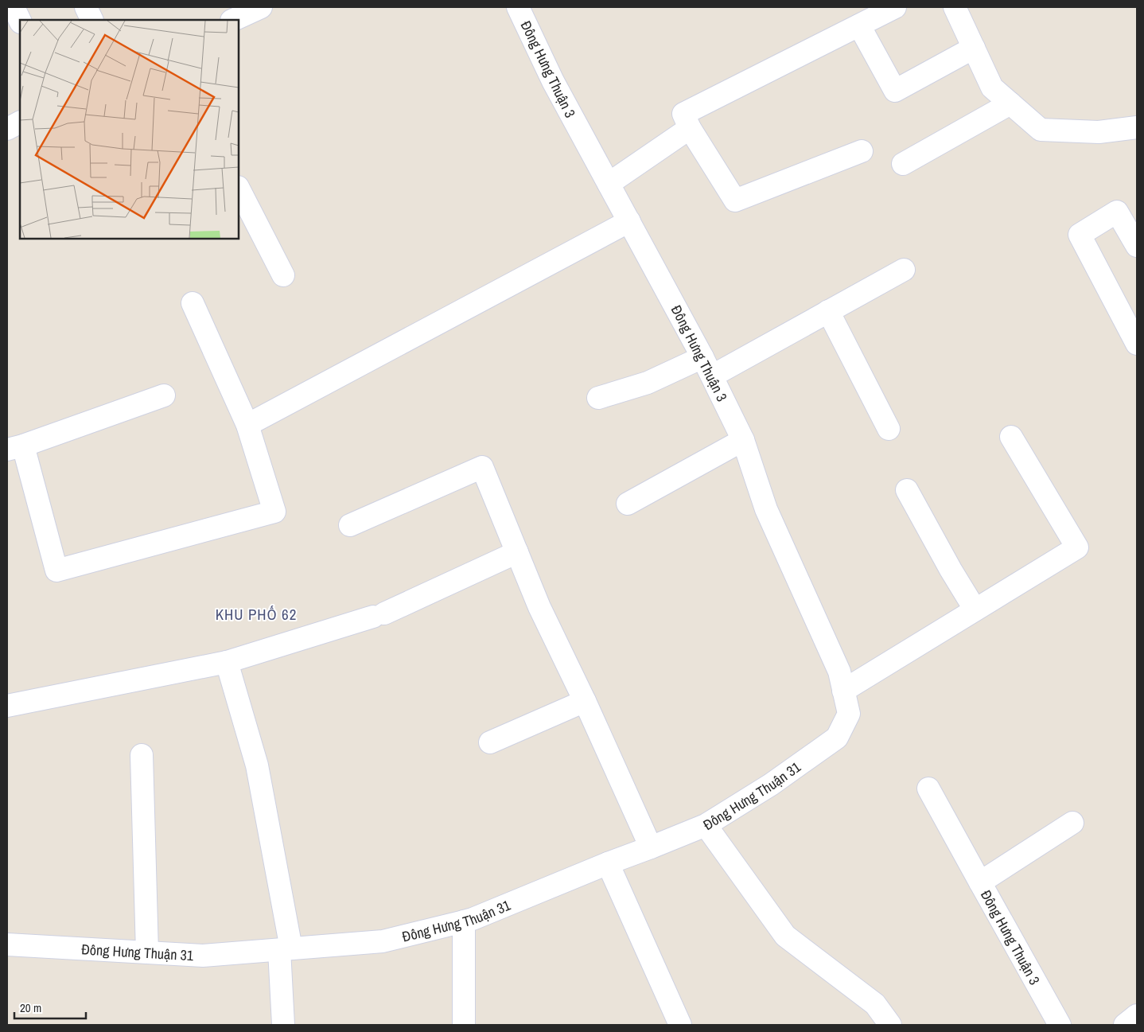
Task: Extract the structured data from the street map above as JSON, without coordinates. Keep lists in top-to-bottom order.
{
  "streets": {
    "street": ["Đông Hưng Thuận 3", "Đông Hưng Thuận 31"]
  },
  "crossings": [
    ["Đông Hưng Thuận 3", "Đông Hưng Thuận 31"]
  ],
  "districts": ["KHU PHỐ 62"],
  "scale_bar": "20 m"
}
